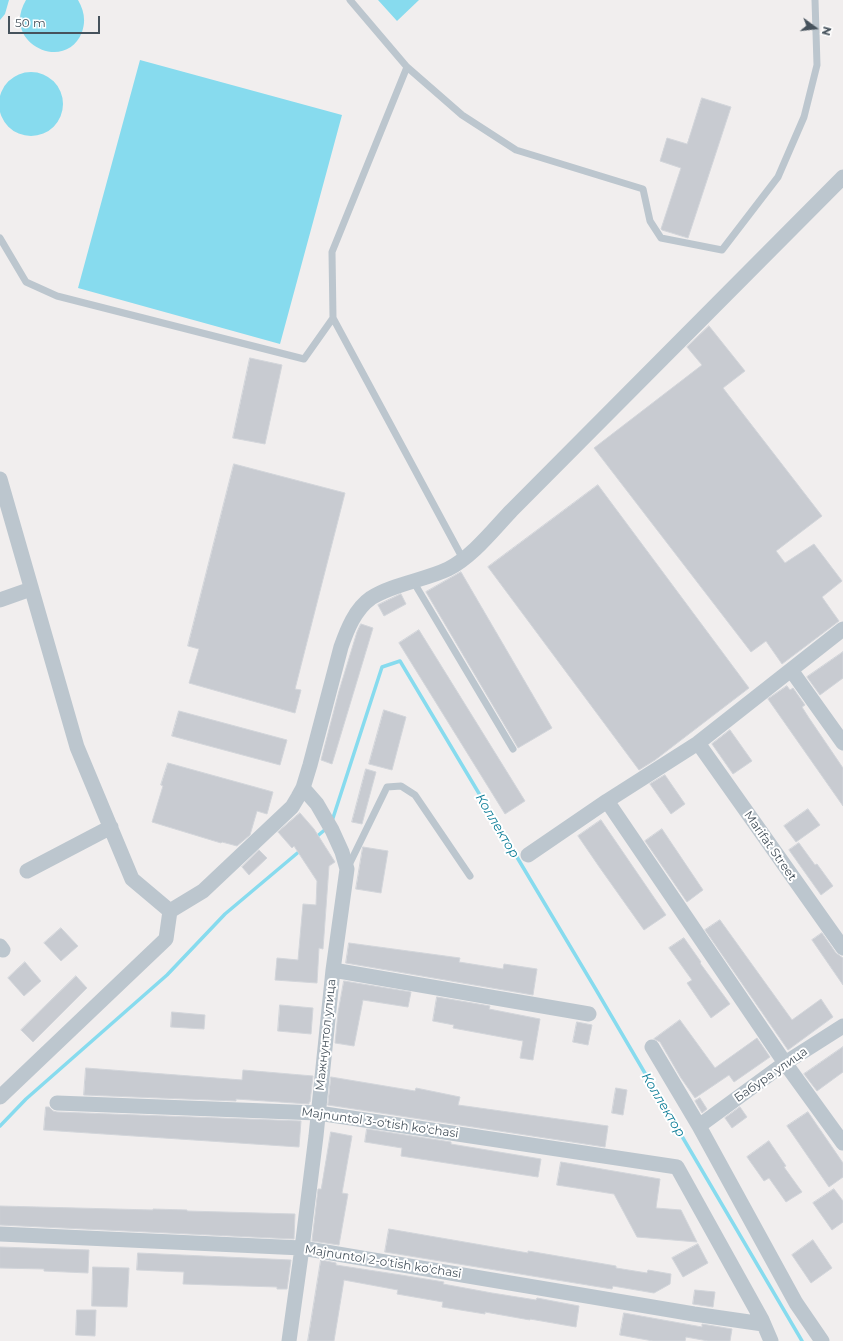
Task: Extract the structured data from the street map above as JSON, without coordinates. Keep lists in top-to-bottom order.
{
  "streets": {
    "street": [
      "Marifat Street",
      "Мажнунтол улица",
      "Бабура улица",
      "Majnuntol 3-o'tish ko'chasi",
      "Majnuntol 2-o'tish ko'chasi"
    ]
  },
  "crossings": [
    ["Мажнунтол улица", "Majnuntol 3-o'tish ko'chasi"],
    ["Мажнунтол улица", "Majnuntol 2-o'tish ko'chasi"],
    ["Majnuntol 3-o'tish ko'chasi", "Majnuntol 2-o'tish ko'chasi"]
  ],
  "water": ["Коллектор"],
  "scale_bar": "50 m",
  "north": "right"
}
